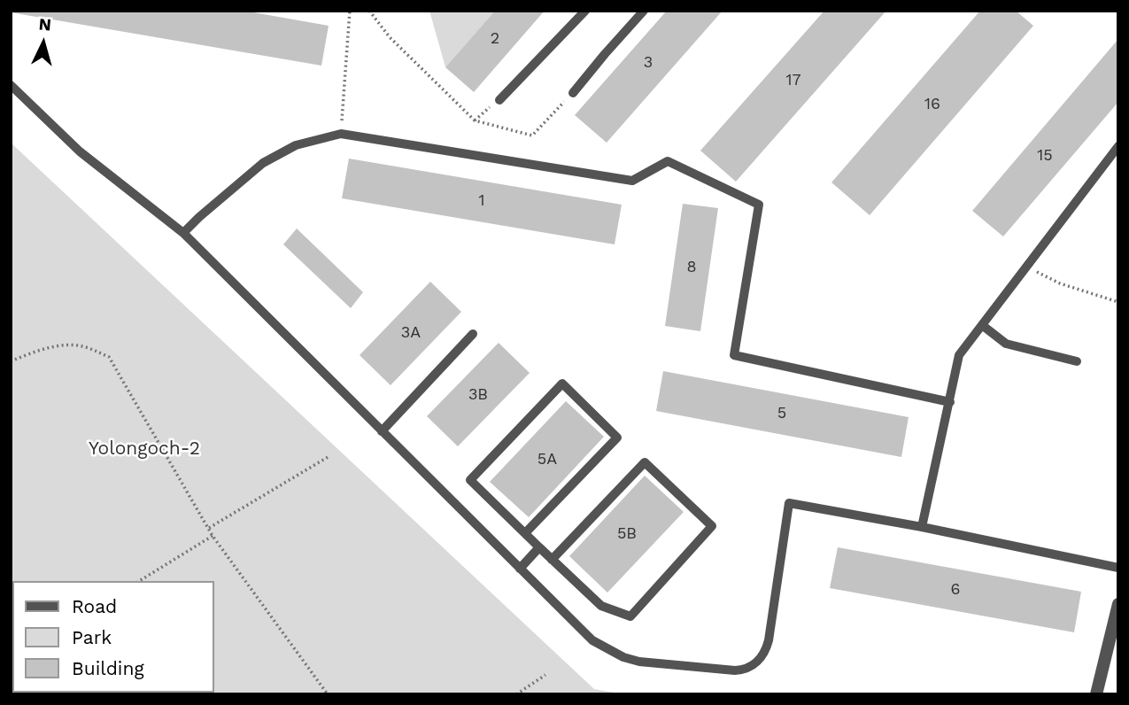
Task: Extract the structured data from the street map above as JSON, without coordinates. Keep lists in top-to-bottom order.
{
  "parks": ["Yolongoch-2"],
  "house_numbers": [
    "2",
    "3",
    "17",
    "16",
    "15",
    "1",
    "8",
    "3A",
    "3B",
    "5",
    "5A",
    "5B",
    "6"
  ],
  "legend": ["Road", "Park", "Building"],
  "north": "top"
}
